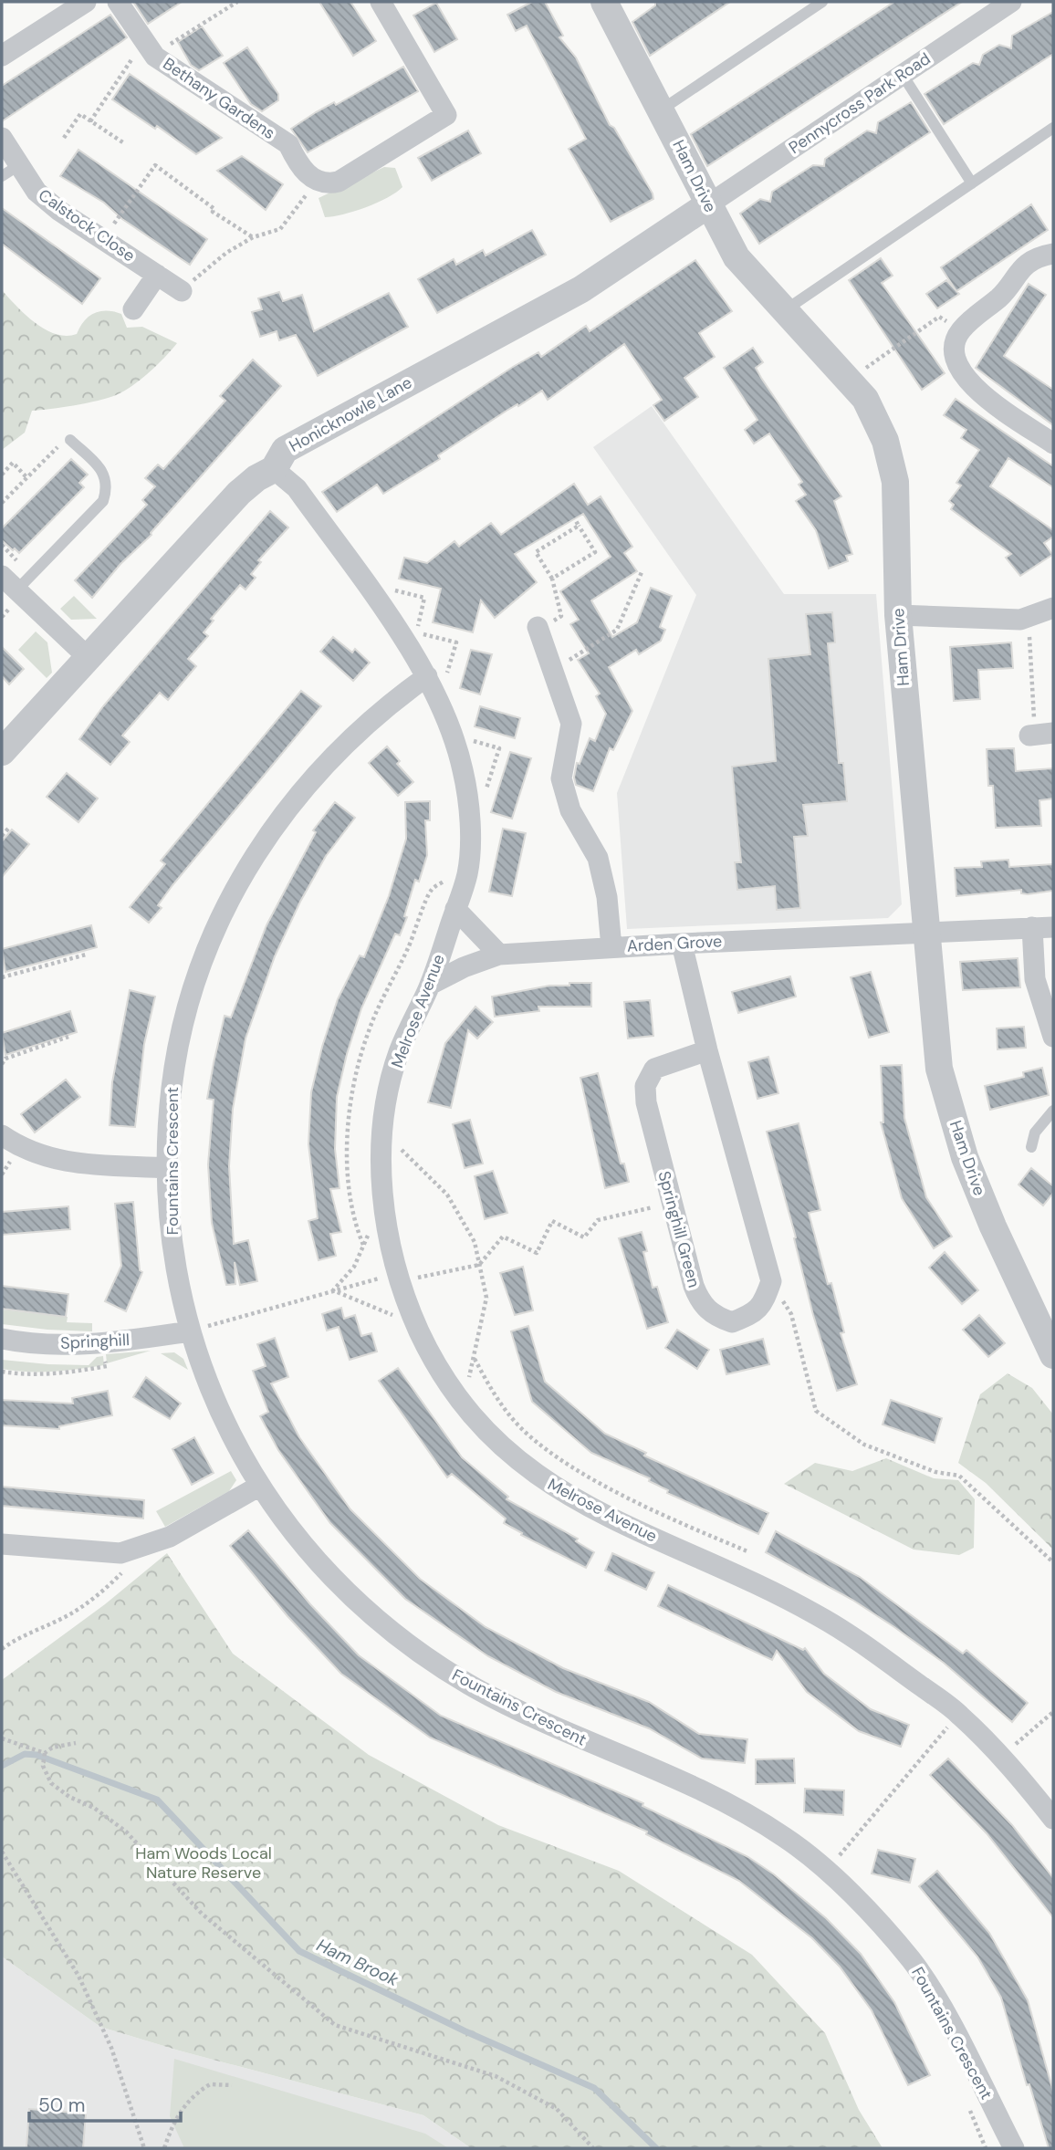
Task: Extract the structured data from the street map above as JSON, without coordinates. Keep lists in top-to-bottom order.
{
  "streets": {
    "street": [
      "Bethany Gardens",
      "Pennycross Park Road",
      "Ham Drive",
      "Calstock Close",
      "Honicknowle Lane",
      "Arden Grove",
      "Melrose Avenue",
      "Fountains Crescent",
      "Springhill Green",
      "Springhill"
    ]
  },
  "crossings": [
    ["Pennycross Park Road", "Ham Drive"],
    ["Pennycross Park Road", "Honicknowle Lane"],
    ["Ham Drive", "Honicknowle Lane"],
    ["Ham Drive", "Arden Grove"],
    ["Honicknowle Lane", "Melrose Avenue"],
    ["Arden Grove", "Melrose Avenue"],
    ["Melrose Avenue", "Fountains Crescent"],
    ["Fountains Crescent", "Springhill"]
  ],
  "water": ["Ham Brook"],
  "parks": ["Ham Woods Local Nature Reserve"],
  "scale_bar": "50 m"
}
